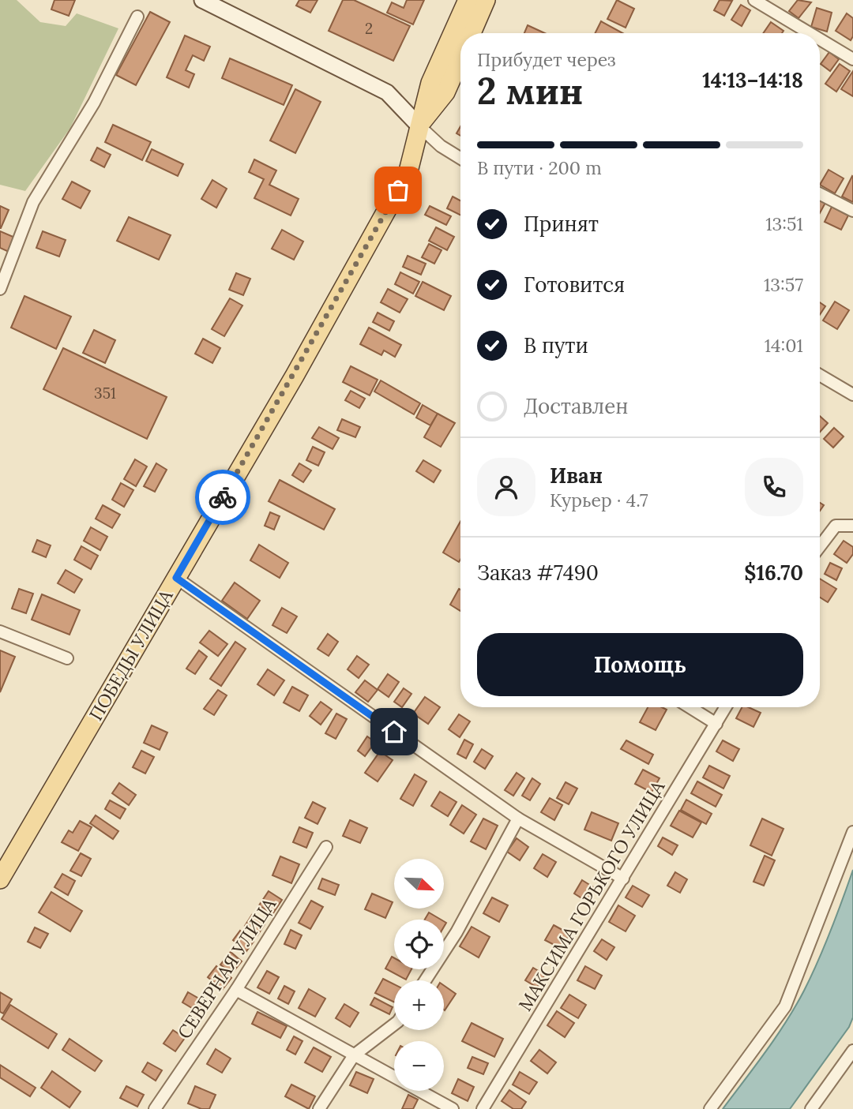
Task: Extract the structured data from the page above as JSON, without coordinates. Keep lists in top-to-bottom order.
{
  "streets": {
    "main road": ["ПОБЕДЫ УЛИЦА"],
    "street": ["МАКСИМА ГОРЬКОГО УЛИЦА", "СЕВЕРНАЯ УЛИЦА"]
  },
  "house_numbers": ["2", "351"],
  "north": "bottom right",
  "page": {
    "heading": ["2 мин", "Прибудет через", "14:13–14:18"],
    "panel": [
      "Иван",
      "Курьер · 4.7",
      "Заказ #7490",
      "$16.70"
    ],
    "bar": "В пути · 200 m",
    "list": [
      ["Принят", "13:51"],
      ["Готовится", "13:57"],
      ["В пути", "14:01"],
      "Доставлен"
    ],
    "buttons": "Помощь",
    "map_buttons": ["+", "−"]
  }
}
